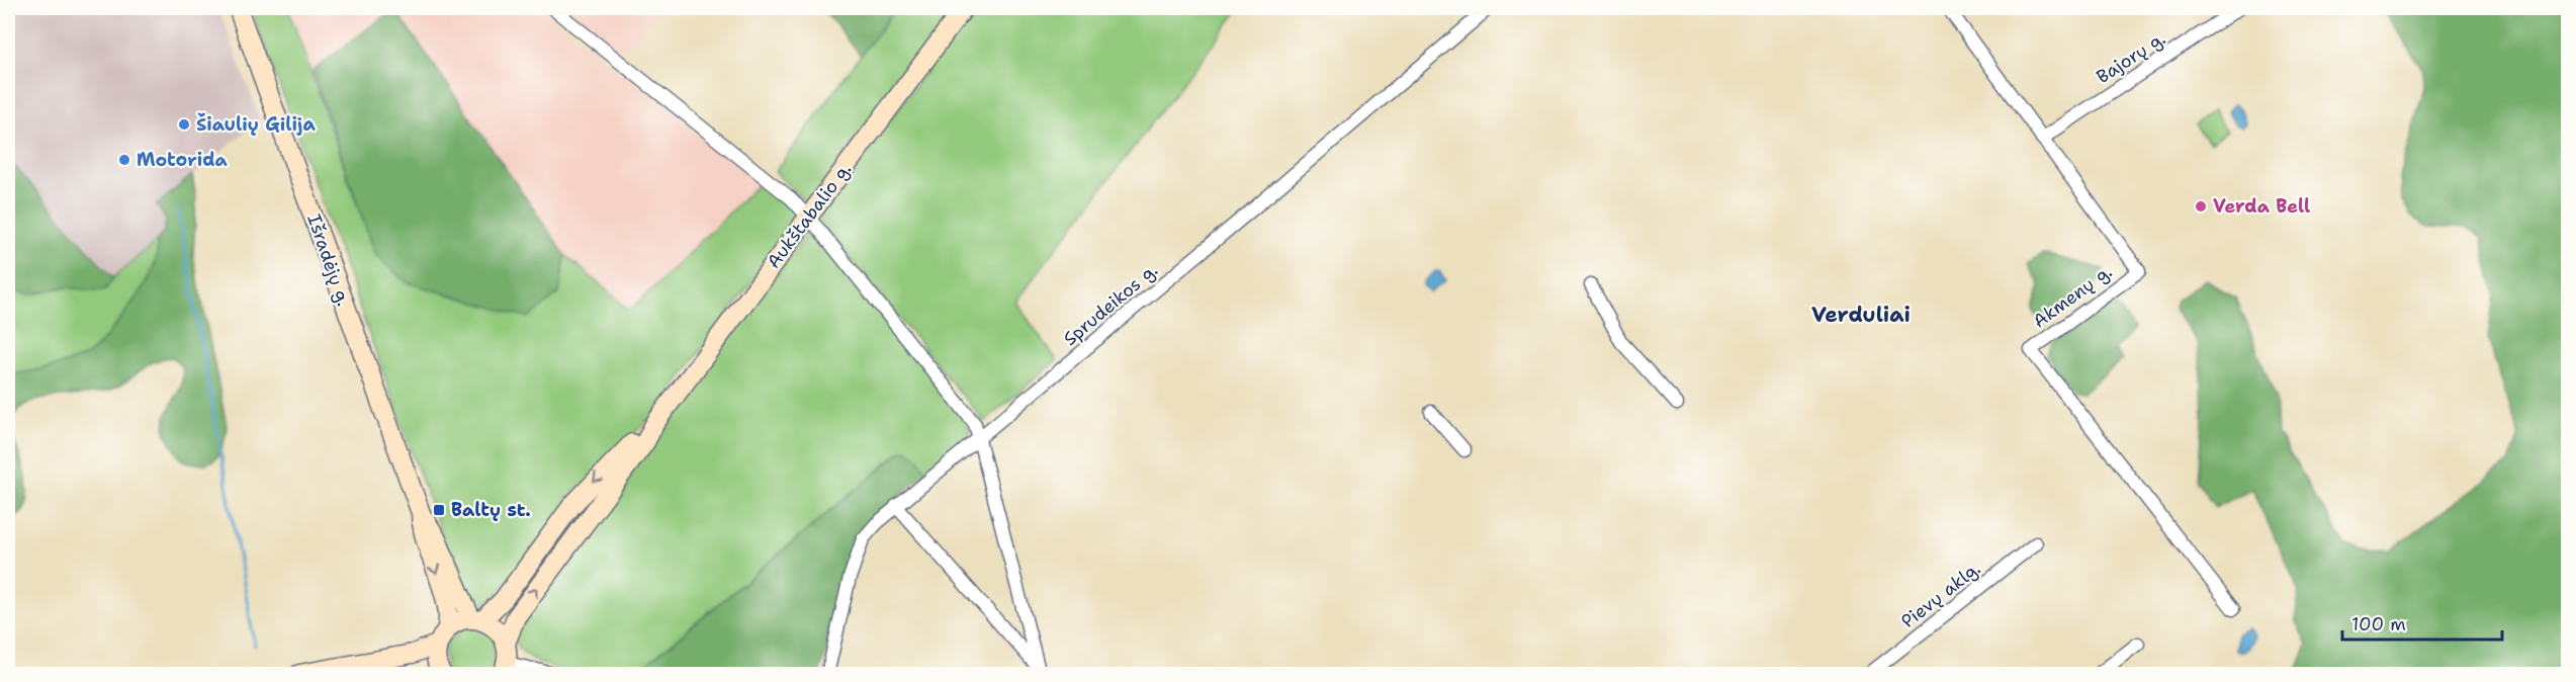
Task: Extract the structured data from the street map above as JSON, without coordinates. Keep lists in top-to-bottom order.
{
  "streets": {
    "main road": ["Aukštabalio g.", "Išradėjų g."],
    "street": [
      "Bajorų g.",
      "Akmenų g.",
      "Sprudeikos g.",
      "Pievų aklg."
    ]
  },
  "crossings": [
    ["Bajorų g.", "Akmenų g."],
    ["Aukštabalio g.", "Išradėjų g."]
  ],
  "districts": ["Verduliai"],
  "places": {
    "other": ["Šiaulių Gilija", "Motorida", "Verda Bell"],
    "transit": ["Baltų st."]
  },
  "scale_bar": "100 m"
}
